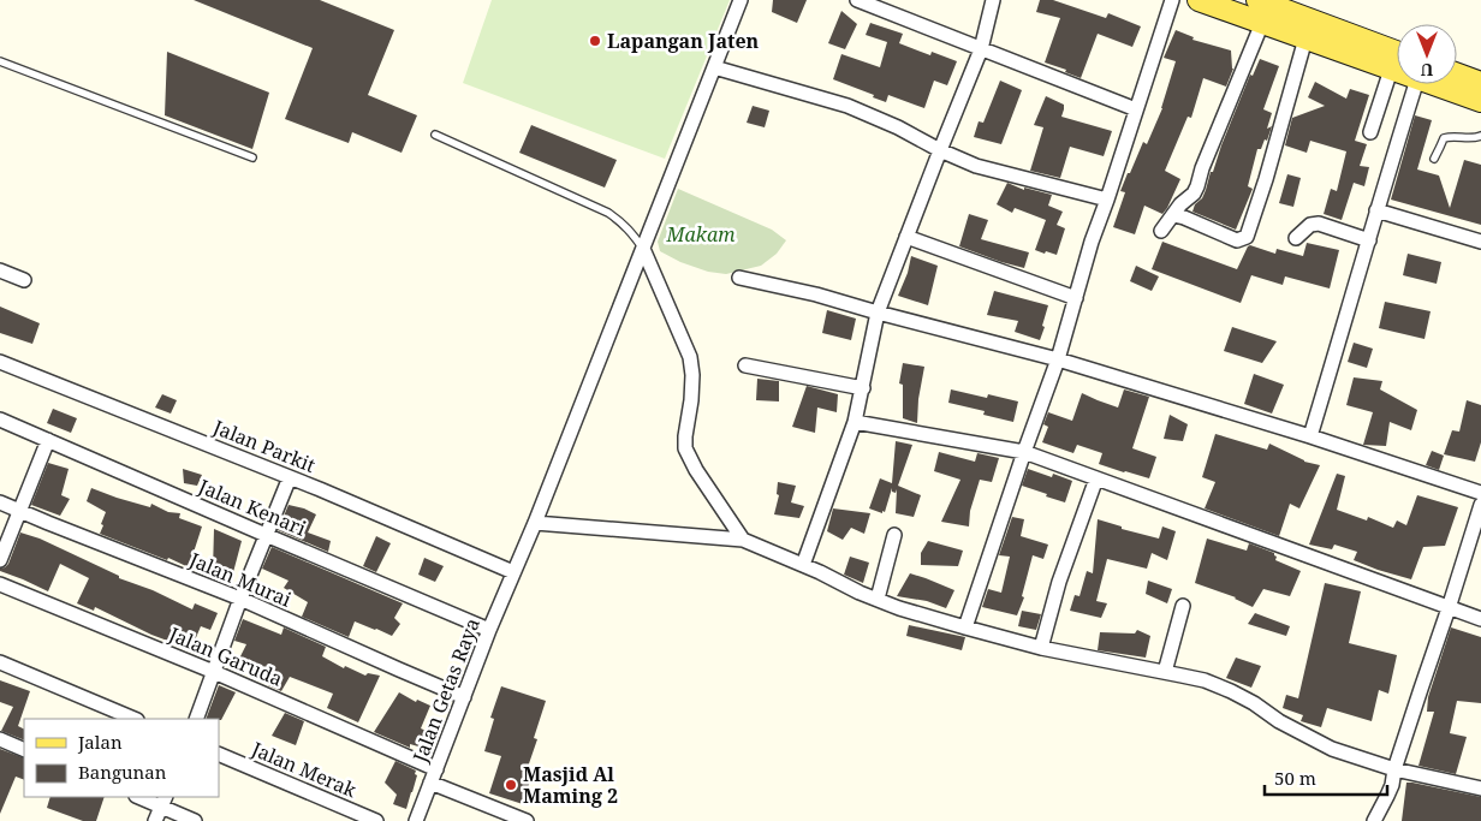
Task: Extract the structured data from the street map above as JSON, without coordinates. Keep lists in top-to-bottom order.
{
  "streets": {
    "street": [
      "Jalan Parkit",
      "Jalan Kenari",
      "Jalan Murai",
      "Jalan Garuda",
      "Jalan Getas Raya",
      "Jalan Merak"
    ]
  },
  "crossings": [
    ["Jalan Parkit", "Jalan Getas Raya"],
    ["Jalan Kenari", "Jalan Getas Raya"],
    ["Jalan Murai", "Jalan Getas Raya"],
    ["Jalan Garuda", "Jalan Getas Raya"]
  ],
  "parks": ["Makam"],
  "places": ["Lapangan Jaten", "Masjid Al Maming 2"],
  "legend": ["Jalan", "Bangunan"],
  "scale_bar": "50 m",
  "north": "bottom"
}
